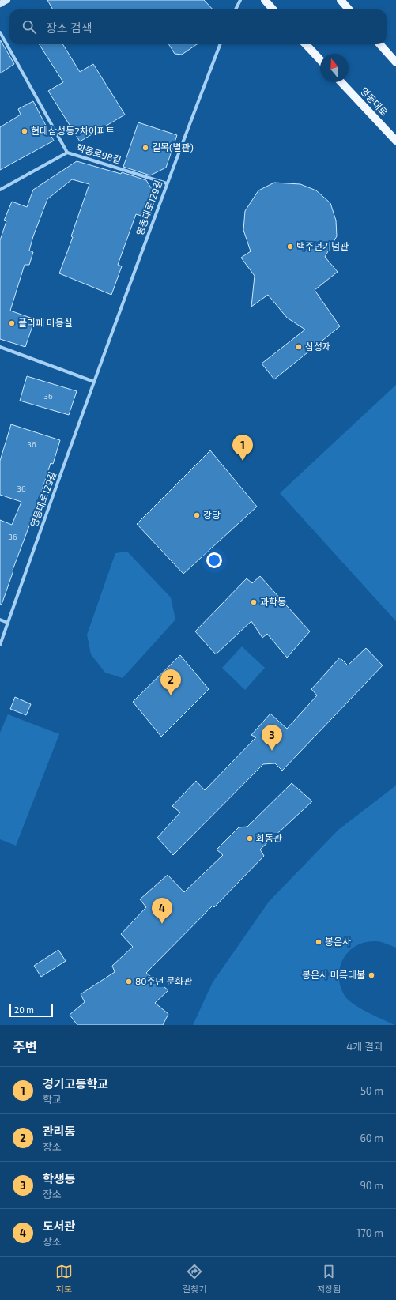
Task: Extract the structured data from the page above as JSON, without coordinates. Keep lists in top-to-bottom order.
{
  "streets": {
    "main road": ["영동대로"],
    "street": ["학동로98길", "영동대로129길"]
  },
  "crossings": [
    ["학동로98길", "영동대로129길"]
  ],
  "places": [
    "현대삼성동2차아파트",
    "길목(별관)",
    "백주년기념관",
    "플리페 미용실",
    "삼성재",
    "강당",
    "과학동",
    "화동관",
    "봉은사",
    "봉은사 미륵대불",
    "80주년 문화관"
  ],
  "house_numbers": [
    "36",
    "36",
    "36",
    "36"
  ],
  "scale_bar": "20 m",
  "north": "top",
  "page": {
    "search": "장소 검색",
    "pins": [
      "1",
      "2",
      "3",
      "4"
    ],
    "scale": "20 m",
    "heading": ["주변", "4개 결과"],
    "list": [
      {
        "mark": "1",
        "name": "경기고등학교",
        "note": "학교",
        "value": "50 m"
      },
      {
        "mark": "2",
        "name": "관리동",
        "note": "장소",
        "value": "60 m"
      },
      {
        "mark": "3",
        "name": "학생동",
        "note": "장소",
        "value": "90 m"
      },
      {
        "mark": "4",
        "name": "도서관",
        "note": "장소",
        "value": "170 m"
      }
    ],
    "nav": ["지도", "길찾기", "저장됨"]
  }
}
